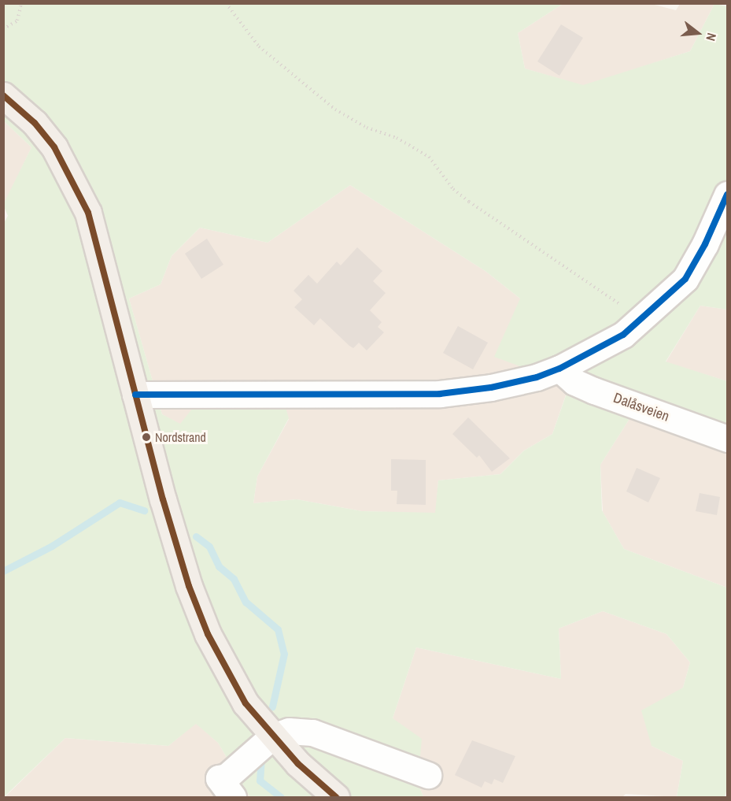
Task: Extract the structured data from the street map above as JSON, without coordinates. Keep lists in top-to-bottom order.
{
  "streets": {
    "street": ["Dalåsveien"]
  },
  "places": ["Nordstrand"],
  "north": "right"
}
